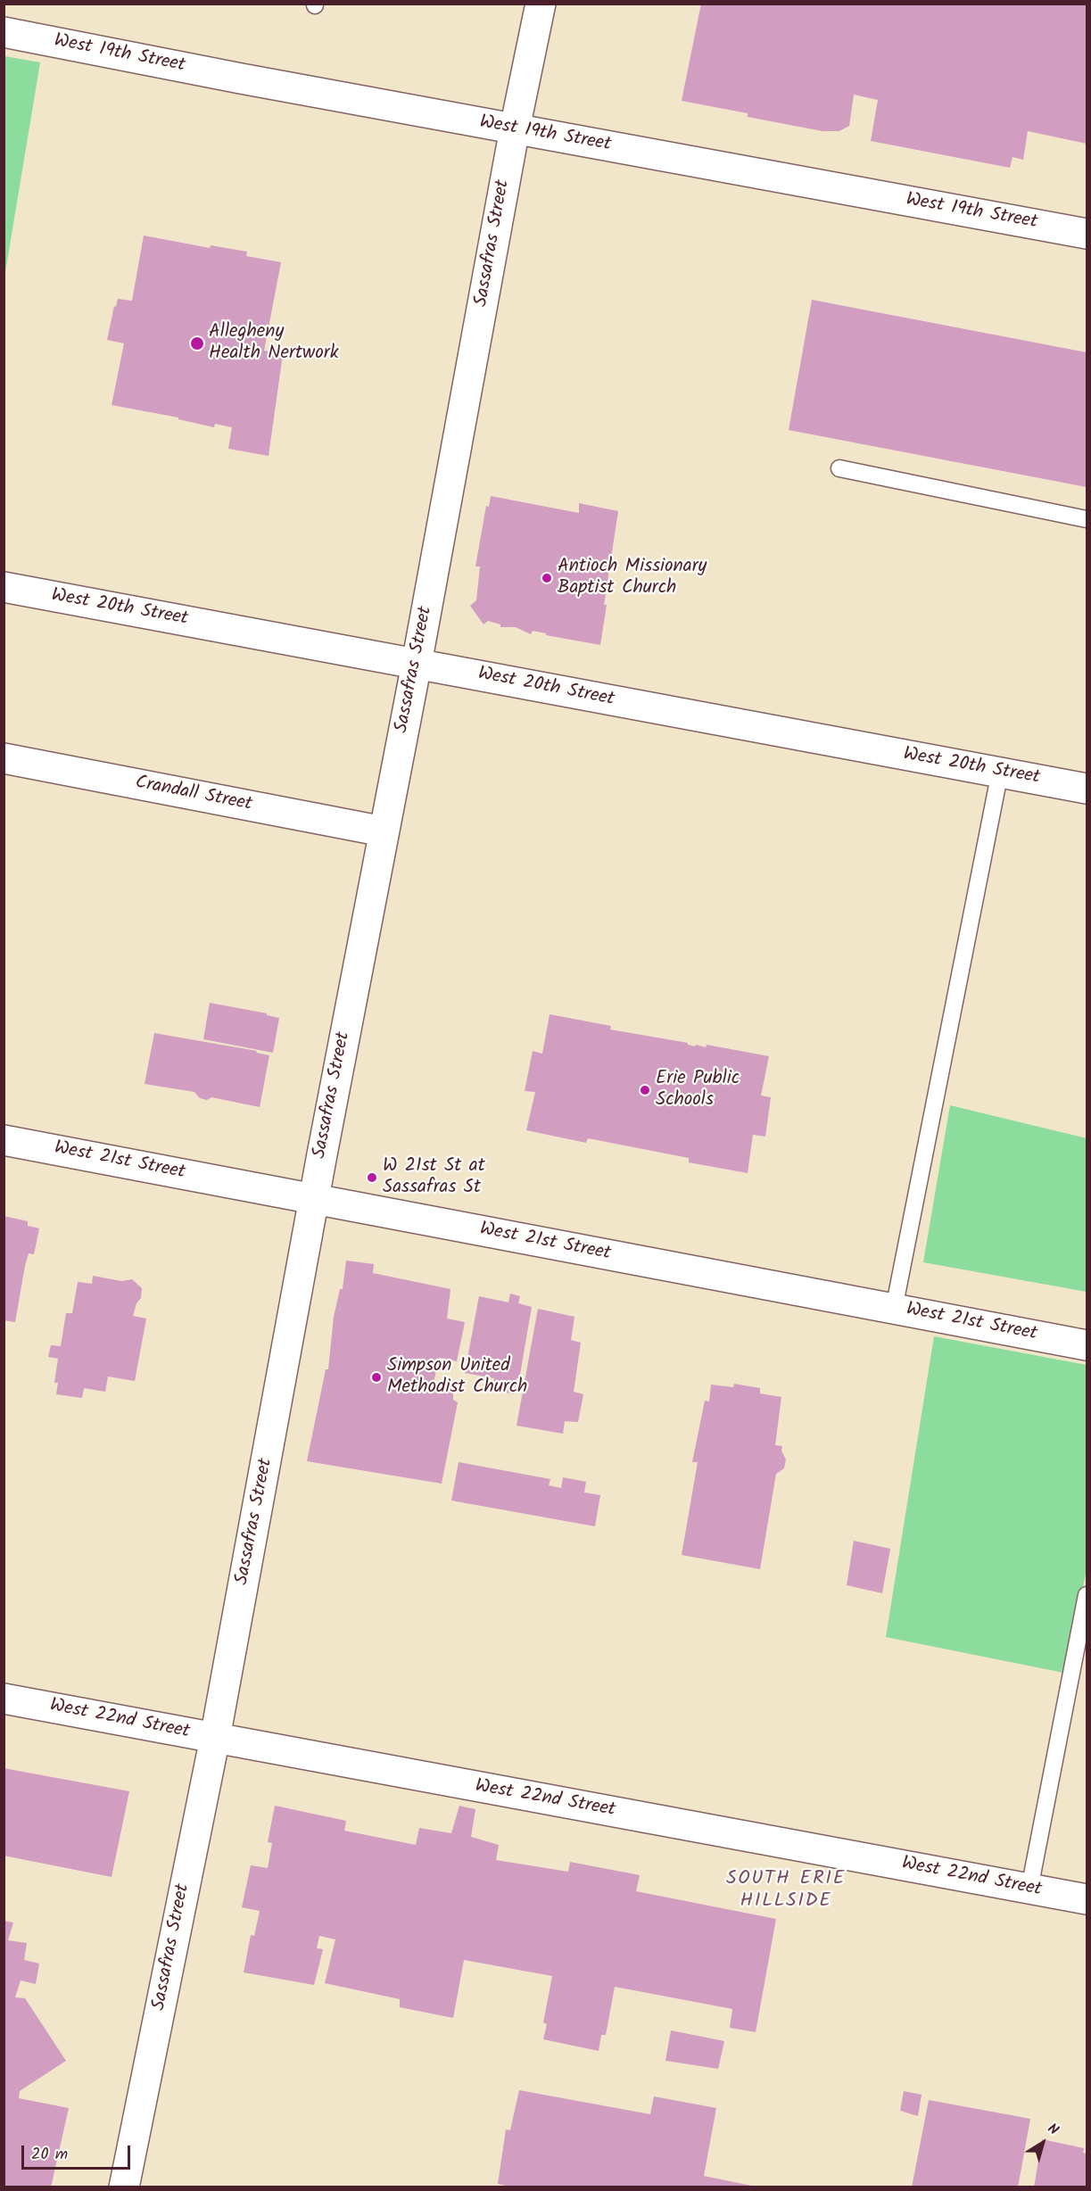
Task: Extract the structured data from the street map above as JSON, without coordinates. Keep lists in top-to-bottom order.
{
  "streets": {
    "street": [
      "West 19th Street",
      "Sassafras Street",
      "West 20th Street",
      "Crandall Street",
      "West 21st Street",
      "West 22nd Street"
    ]
  },
  "crossings": [
    ["West 19th Street", "Sassafras Street"],
    ["Sassafras Street", "West 20th Street"],
    ["Sassafras Street", "Crandall Street"],
    ["Sassafras Street", "West 21st Street"],
    ["Sassafras Street", "West 22nd Street"]
  ],
  "districts": ["SOUTH ERIE HILLSIDE"],
  "places": [
    "Allegheny Health Nertwork",
    "Antioch Missionary Baptist Church",
    "Erie Public Schools",
    "W 21st St at Sassafras St",
    "Simpson United Methodist Church"
  ],
  "scale_bar": "20 m",
  "north": "top right"
}
